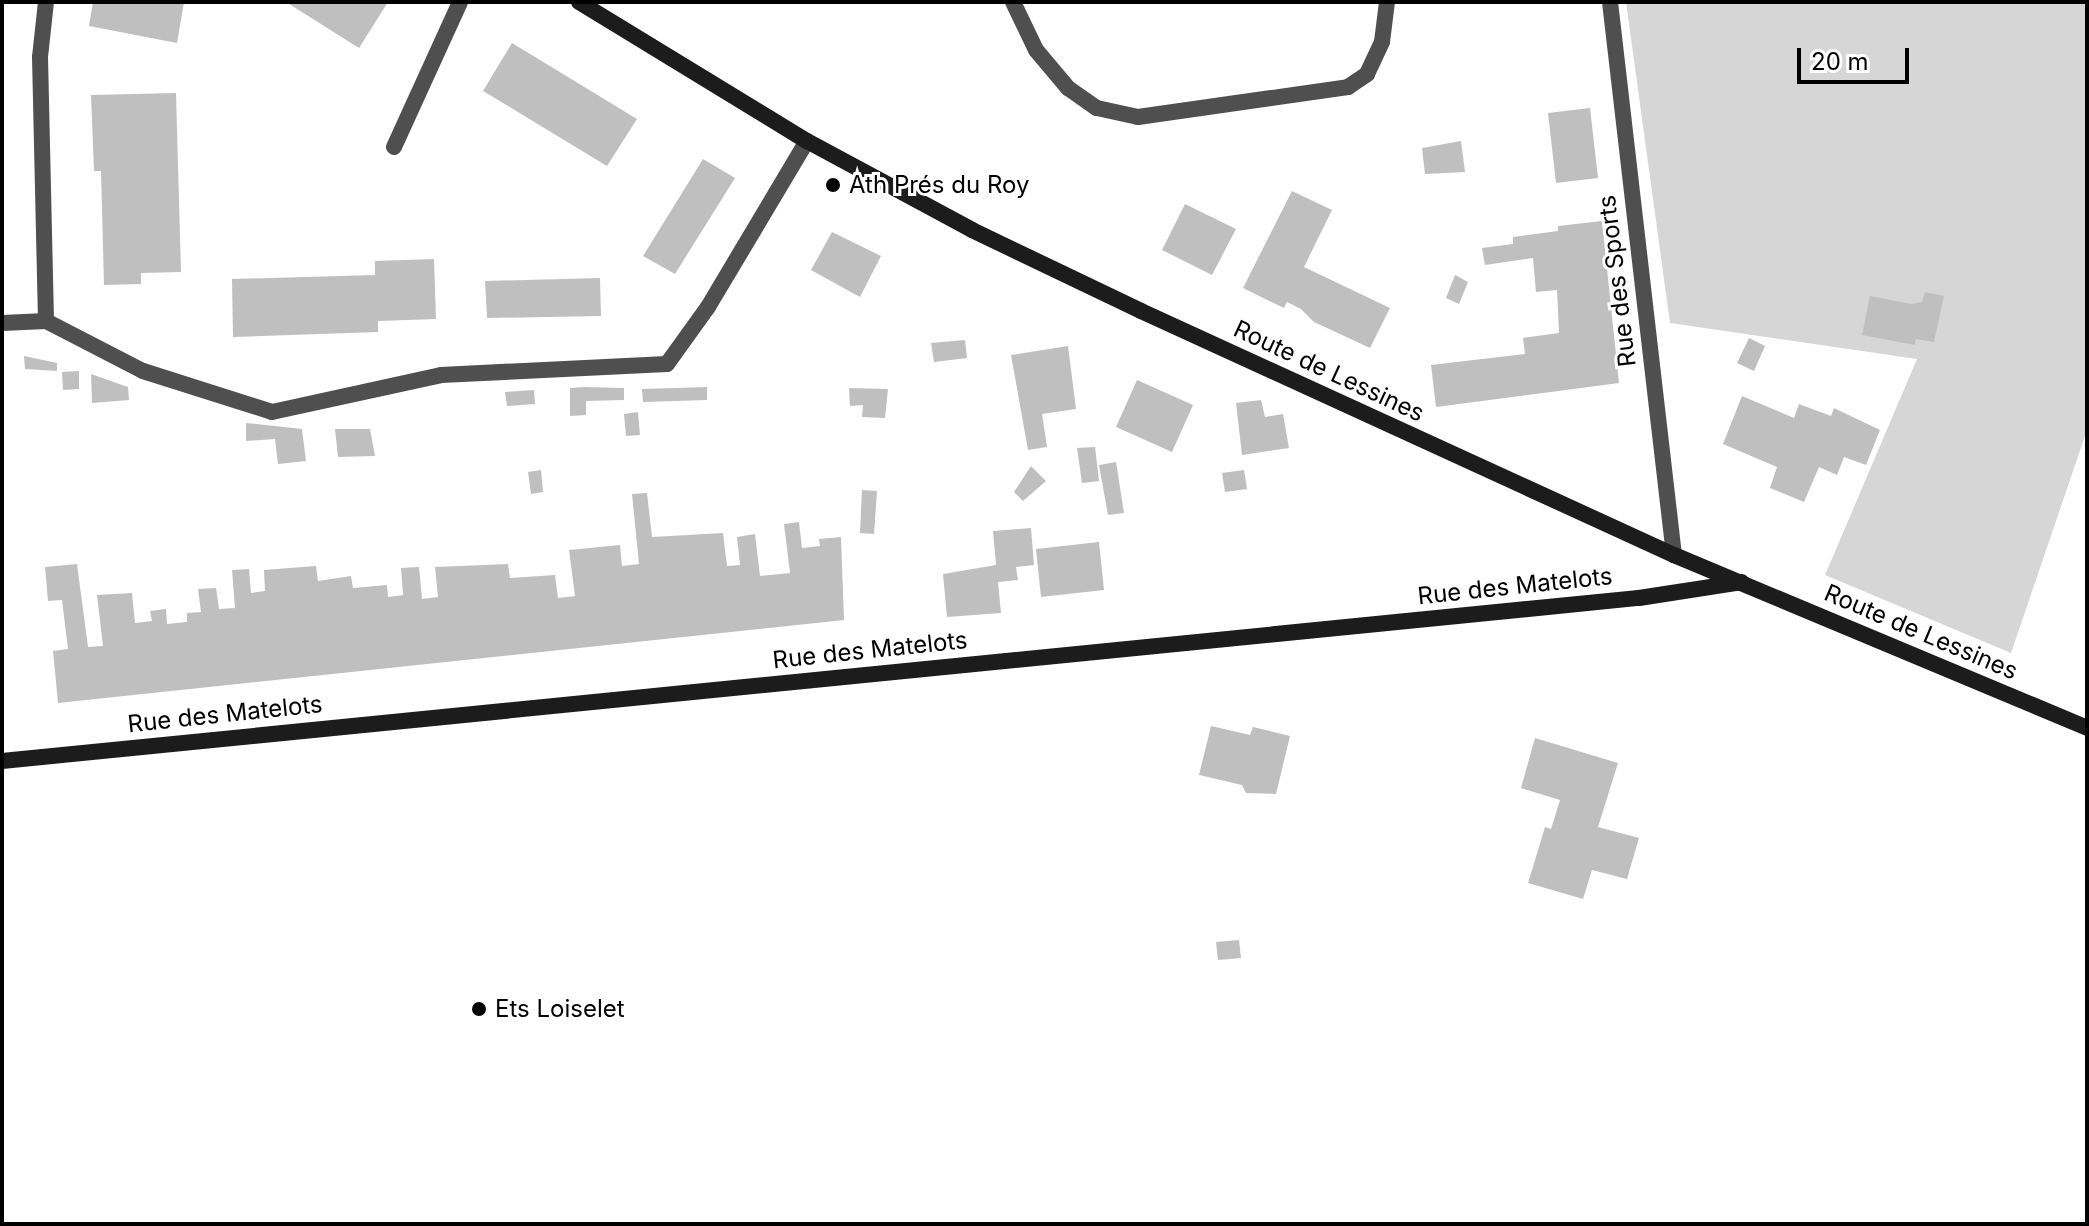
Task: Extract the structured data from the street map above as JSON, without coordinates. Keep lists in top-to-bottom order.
{
  "streets": {
    "street": ["Rue des Sports", "Route de Lessines", "Rue des Matelots"]
  },
  "crossings": [
    ["Rue des Sports", "Route de Lessines"],
    ["Route de Lessines", "Rue des Matelots"]
  ],
  "places": ["Ath Prés du Roy", "Ets Loiselet"],
  "scale_bar": "20 m"
}
